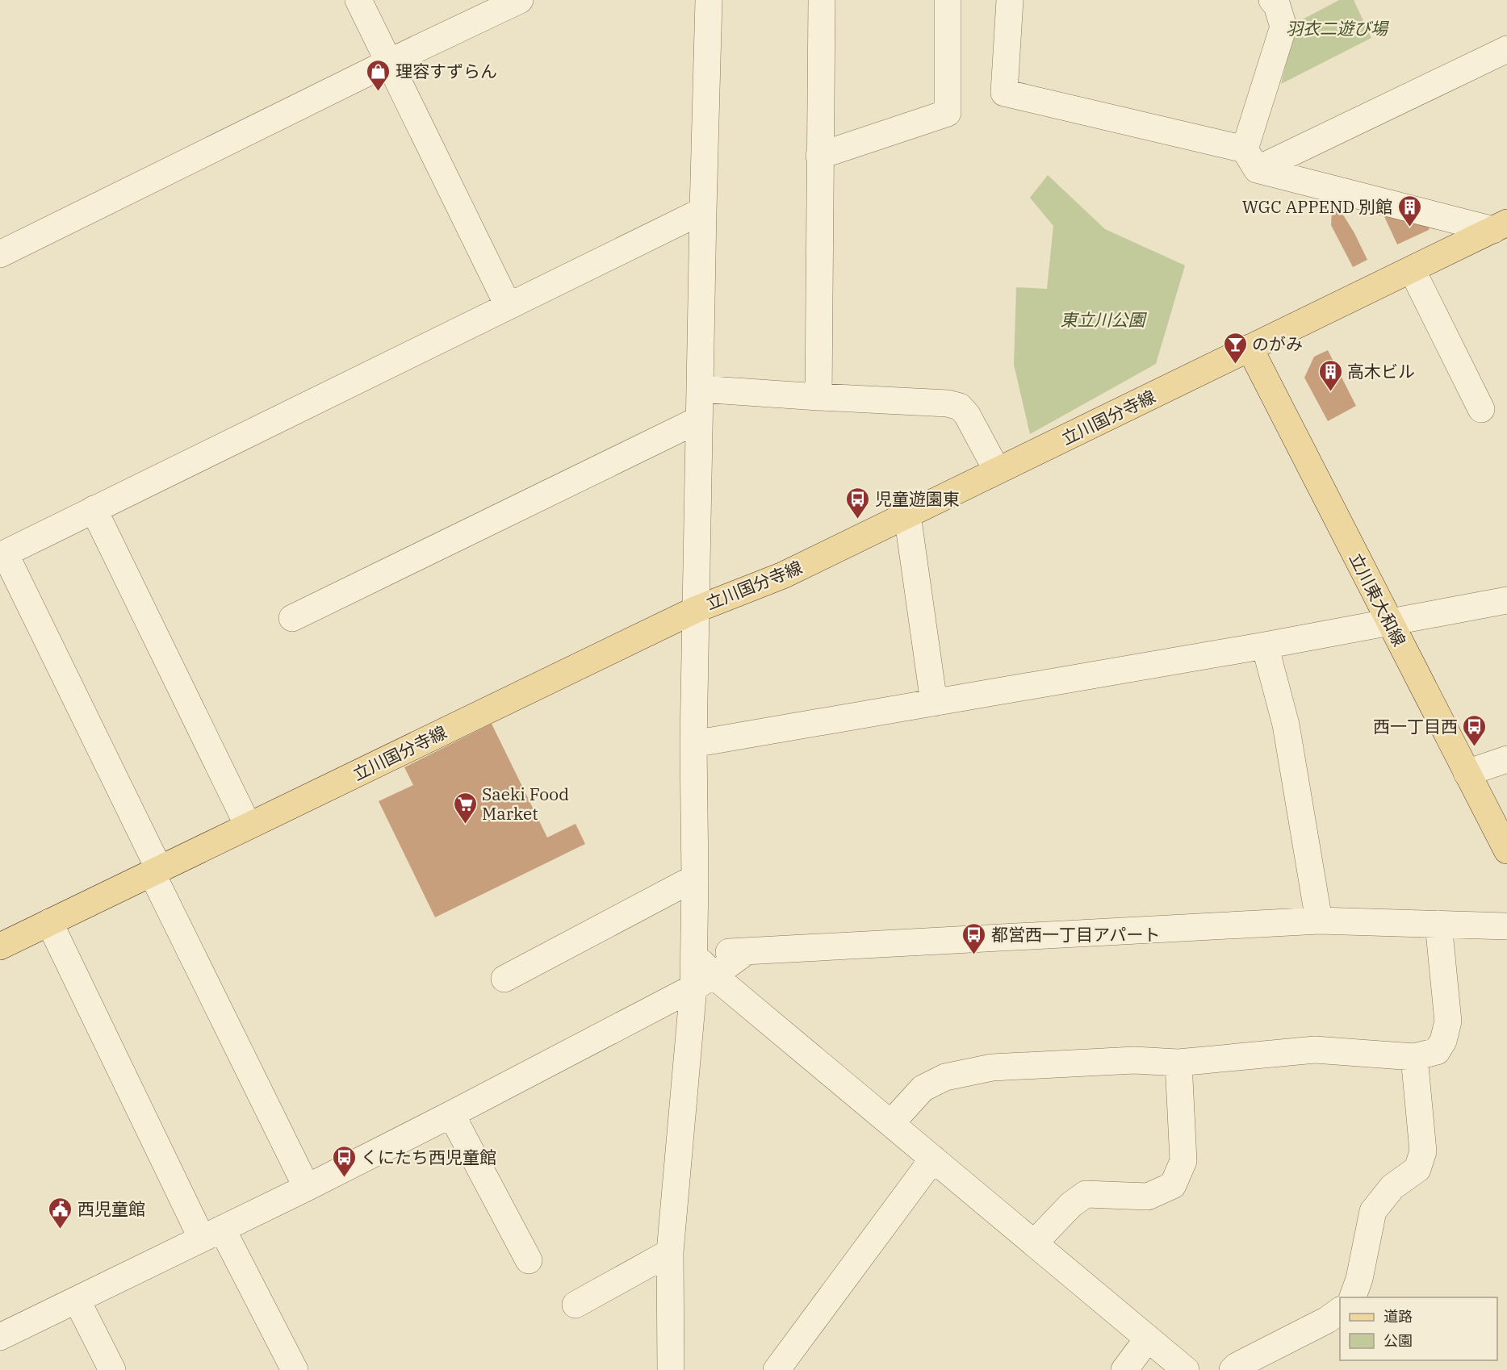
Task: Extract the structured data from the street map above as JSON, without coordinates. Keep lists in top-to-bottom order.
{
  "streets": {
    "main road": ["立川国分寺線", "立川東大和線"]
  },
  "crossings": [
    ["立川国分寺線", "立川東大和線"]
  ],
  "parks": ["羽衣二遊び場", "東立川公園"],
  "places": {
    "shop": ["理容すずらん"],
    "building": ["WGC APPEND 別館", "高木ビル"],
    "bar": ["のがみ"],
    "bus stop": [
      "児童遊園東",
      "西一丁目西",
      "都営西一丁目アパート",
      "くにたち西児童館"
    ],
    "supermarket": ["Saeki Food Market"],
    "public building": ["西児童館"]
  },
  "legend": ["道路", "公園"]
}
